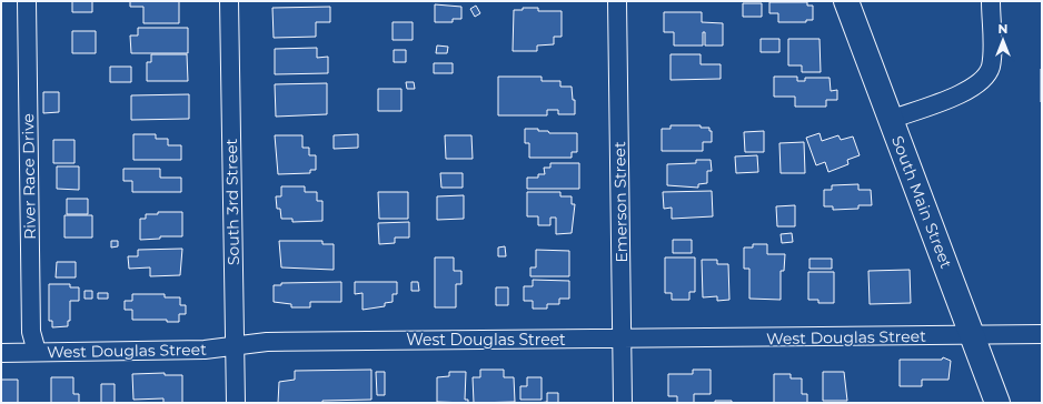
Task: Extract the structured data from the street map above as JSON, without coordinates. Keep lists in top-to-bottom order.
{
  "streets": {
    "main road": ["South Main Street"],
    "street": [
      "River Race Drive",
      "South 3rd Street",
      "Emerson Street",
      "West Douglas Street"
    ]
  },
  "crossings": [
    ["River Race Drive", "West Douglas Street"],
    ["South 3rd Street", "West Douglas Street"],
    ["Emerson Street", "West Douglas Street"],
    ["South Main Street", "West Douglas Street"]
  ],
  "north": "top"
}
